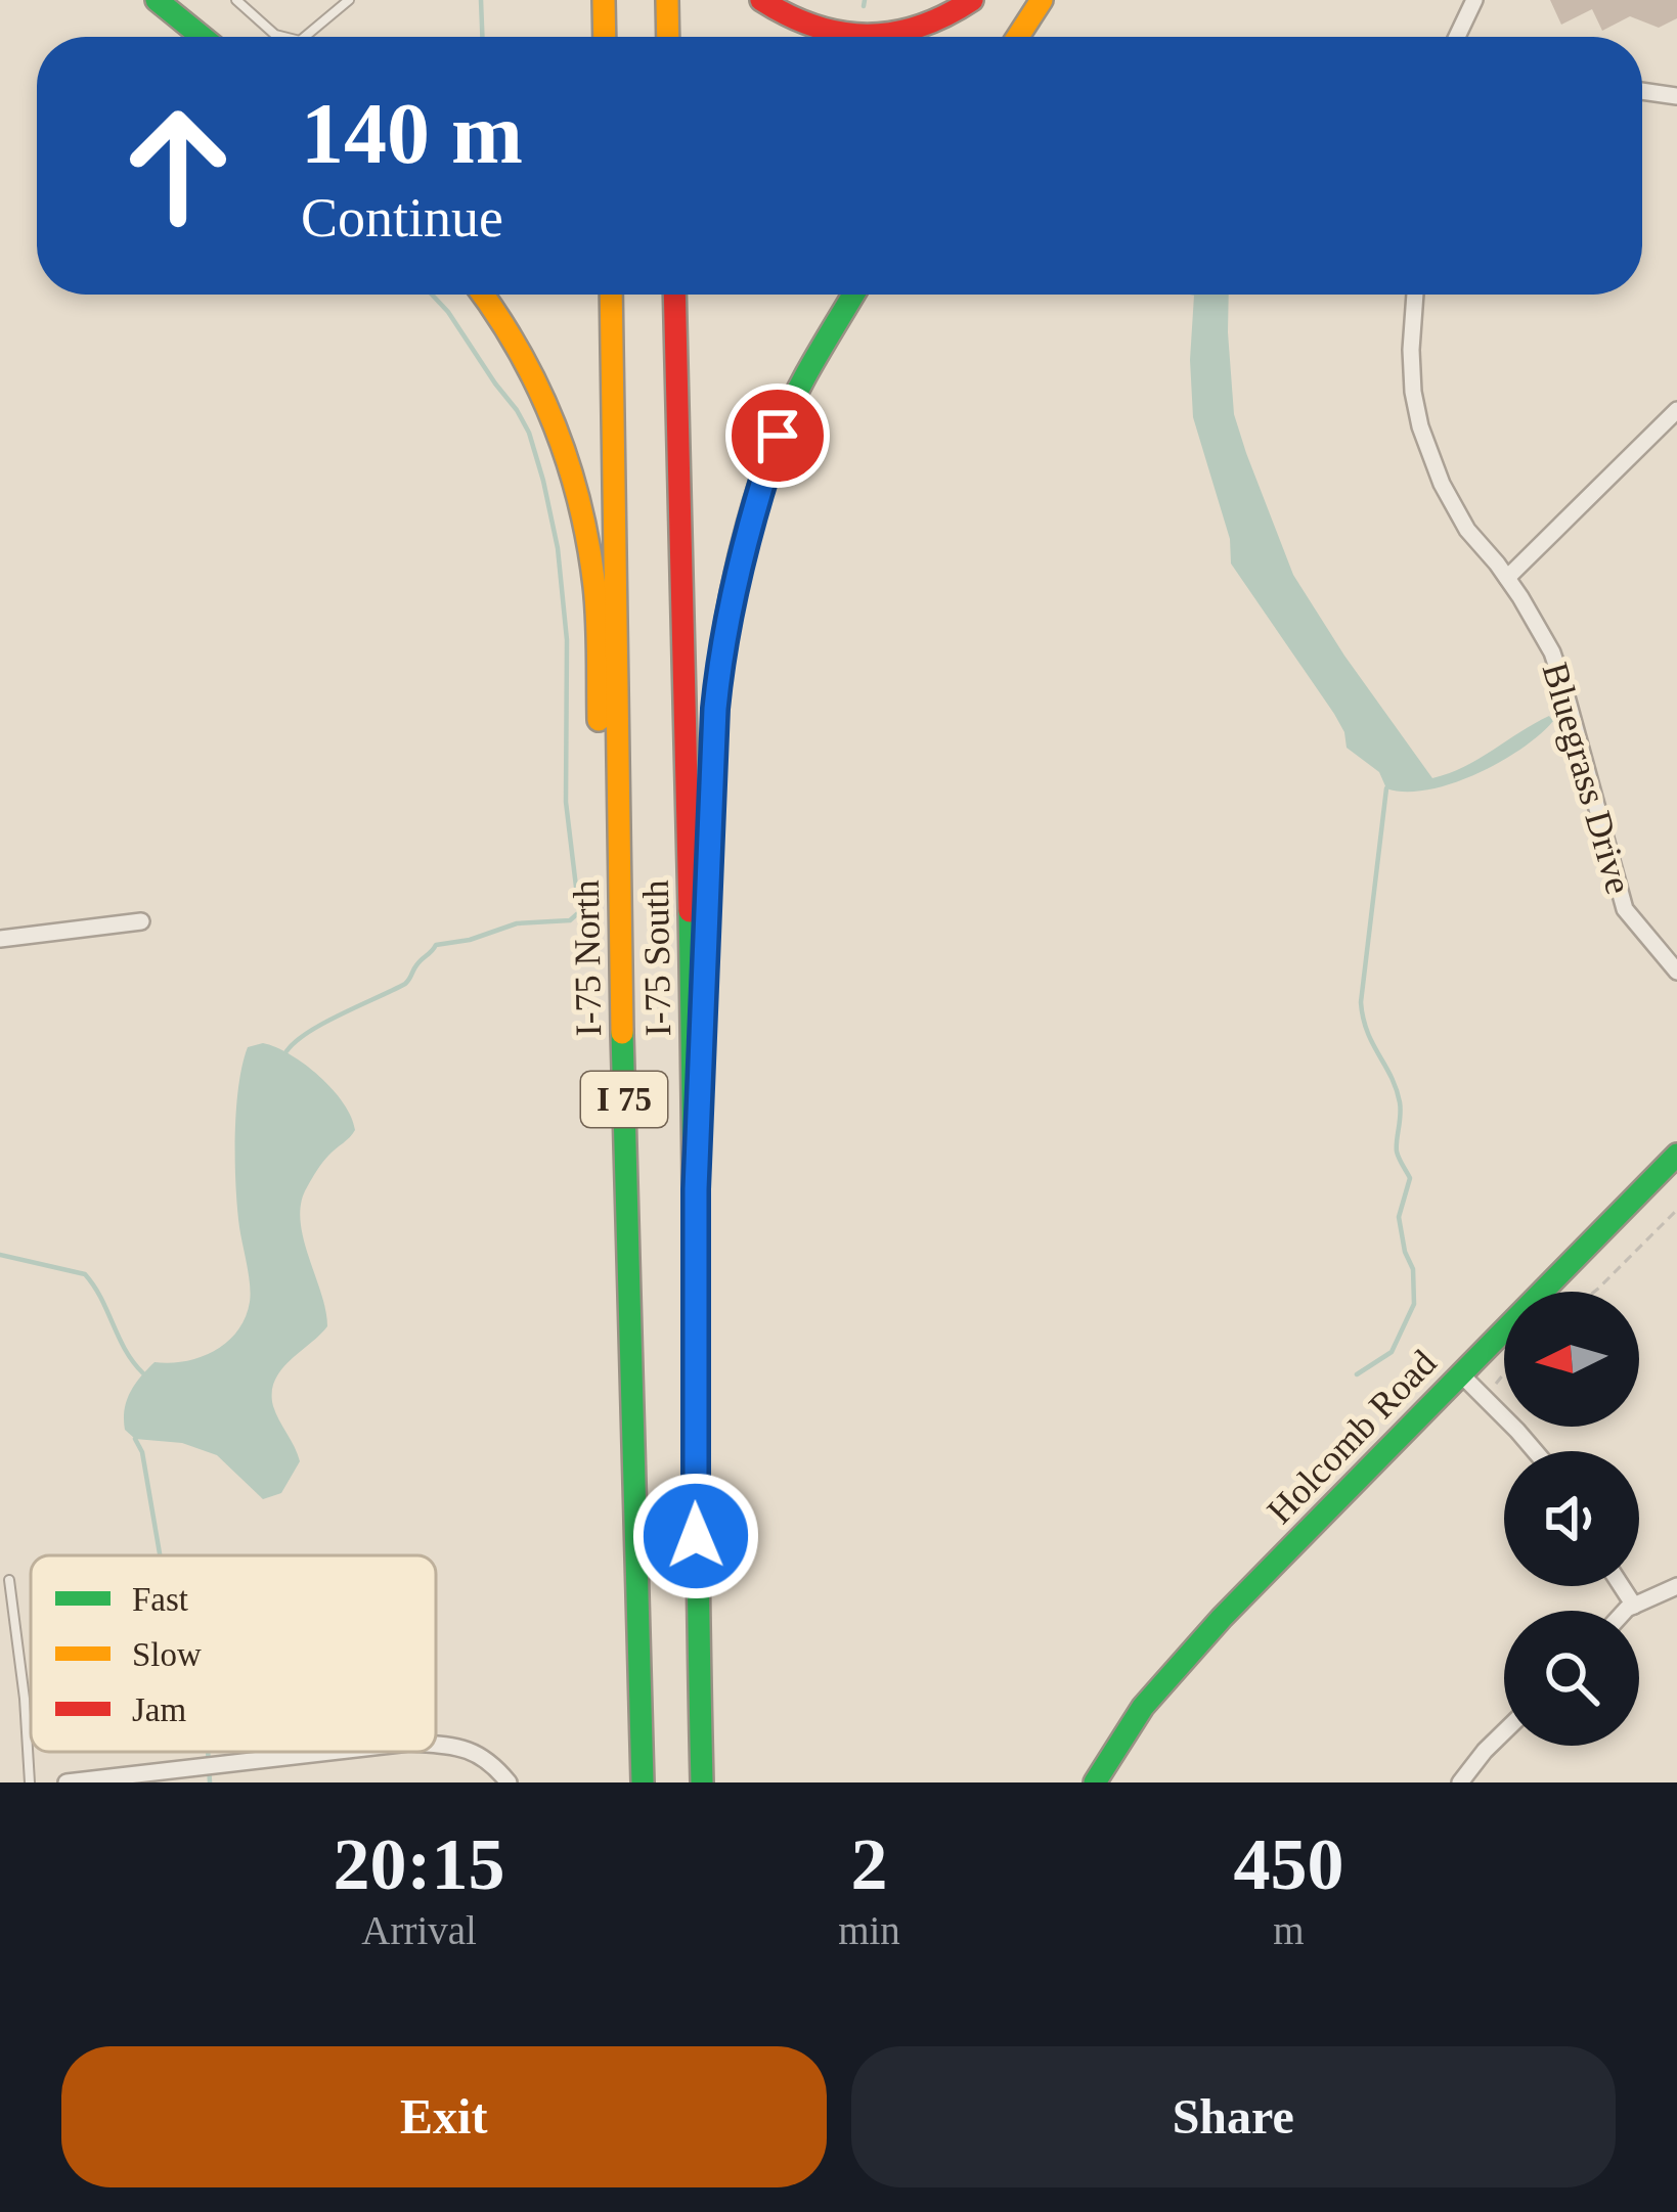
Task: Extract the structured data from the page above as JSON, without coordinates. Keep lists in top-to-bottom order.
{
  "streets": {
    "main road": [
      "I-75 North",
      "I-75 South",
      "I 75",
      "Holcomb Road"
    ],
    "street": ["Bluegrass Drive"]
  },
  "legend": ["Fast", "Slow", "Jam"],
  "north": "left",
  "page": {
    "turn": ["140 m", "Continue"],
    "eta": [
      "20:15",
      "Arrival",
      "2",
      "min",
      "450",
      "m"
    ],
    "buttons": ["Exit", "Share"]
  }
}
